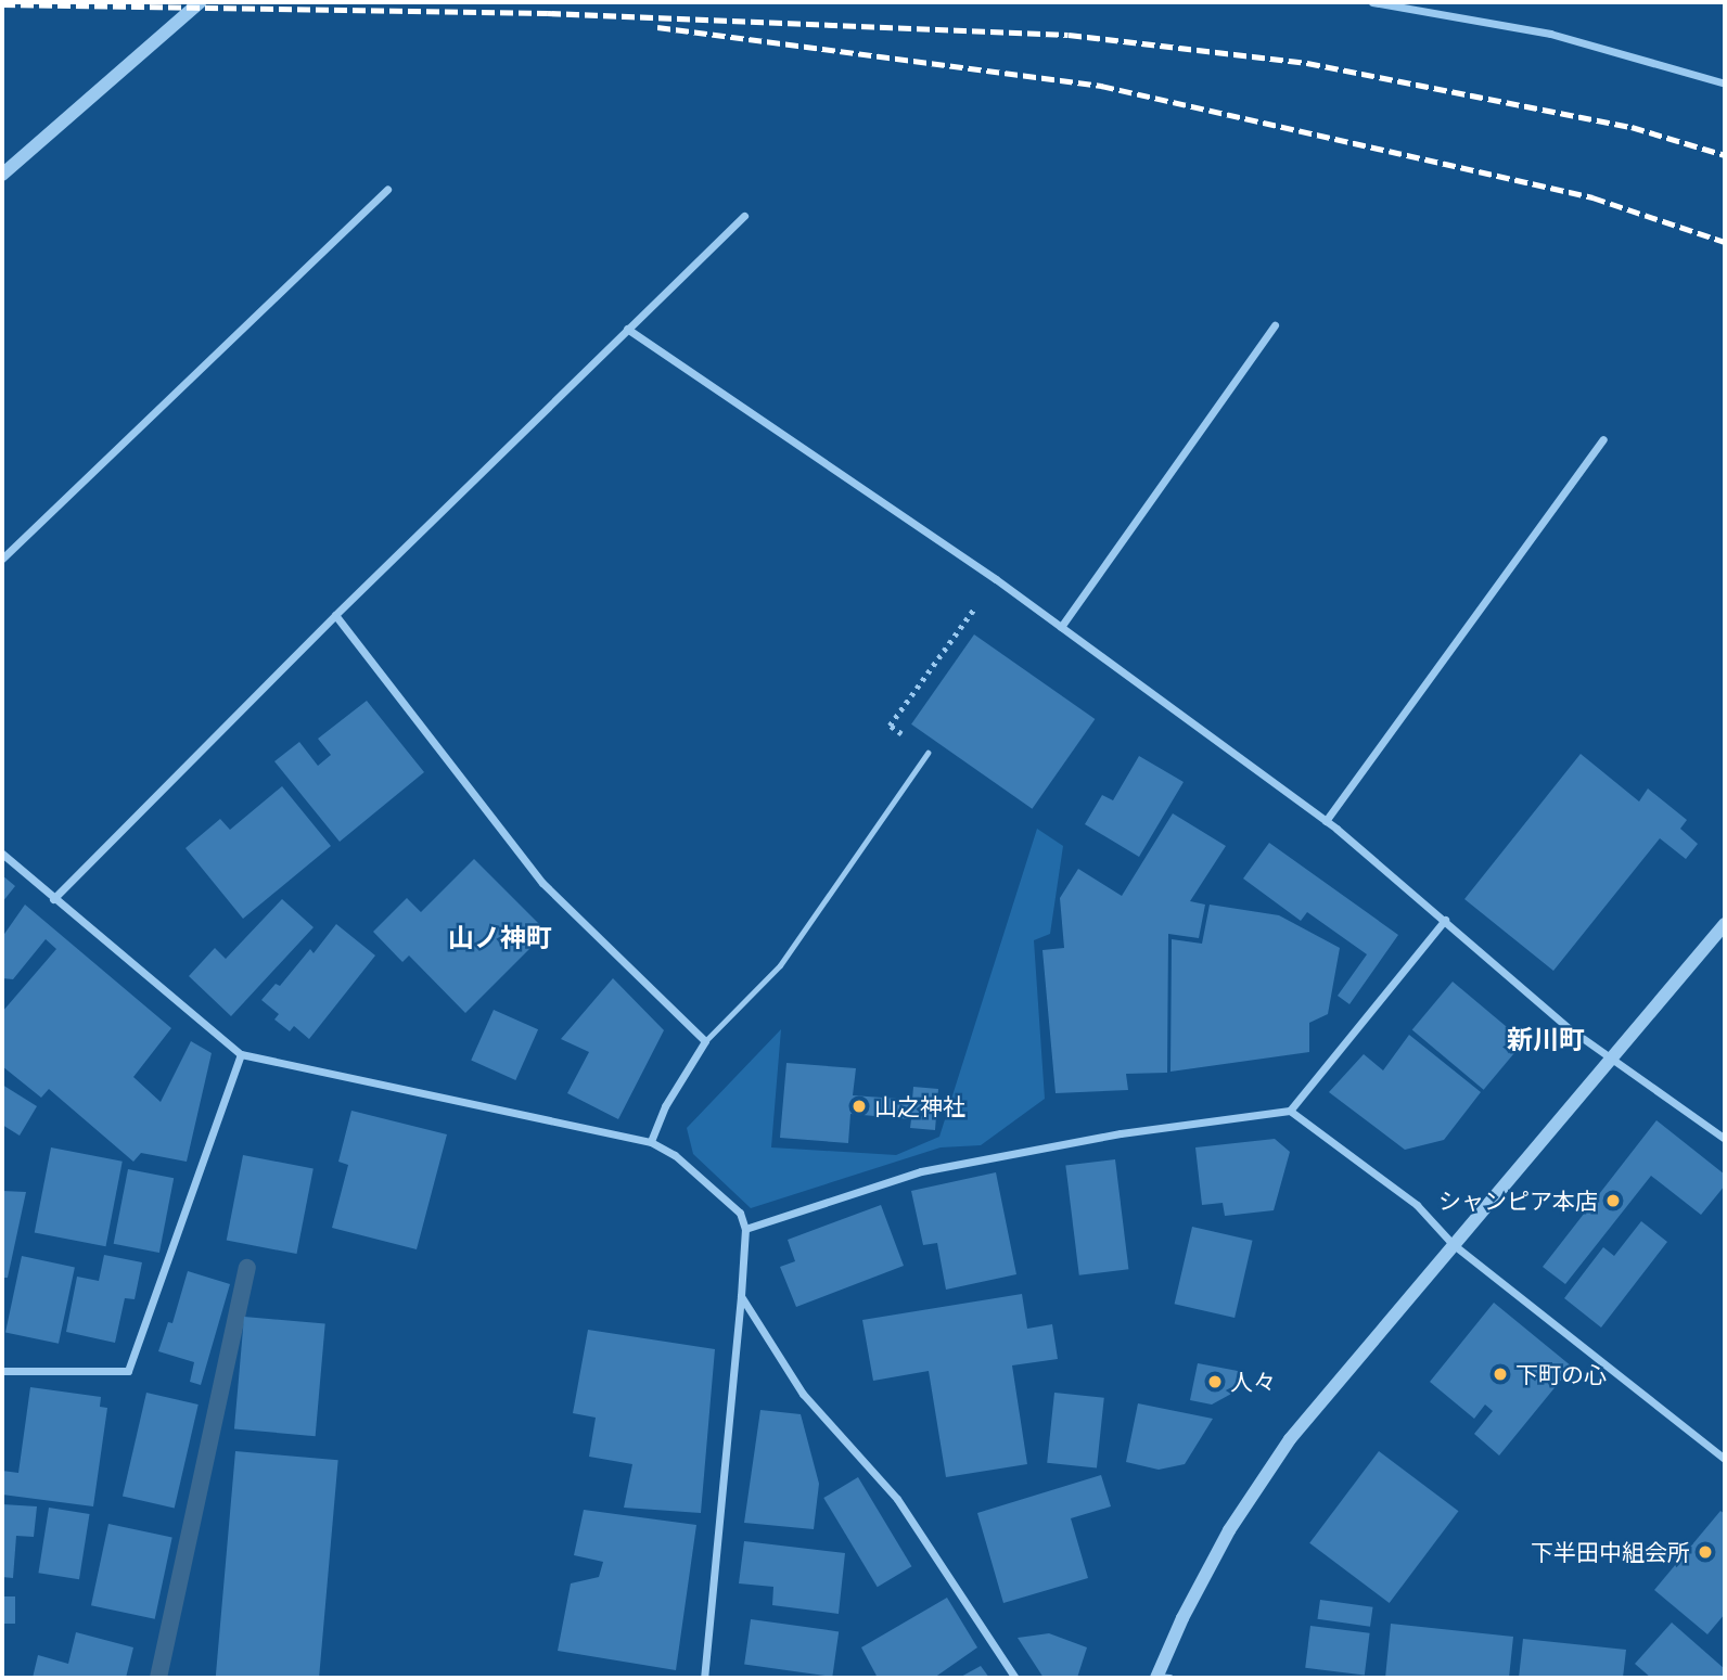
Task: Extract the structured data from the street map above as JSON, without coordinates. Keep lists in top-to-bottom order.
{
  "districts": ["山ノ神町", "新川町"],
  "places": [
    "山之神社",
    "シャンピア本店",
    "下町の心",
    "人々",
    "下半田中組会所"
  ]
}
